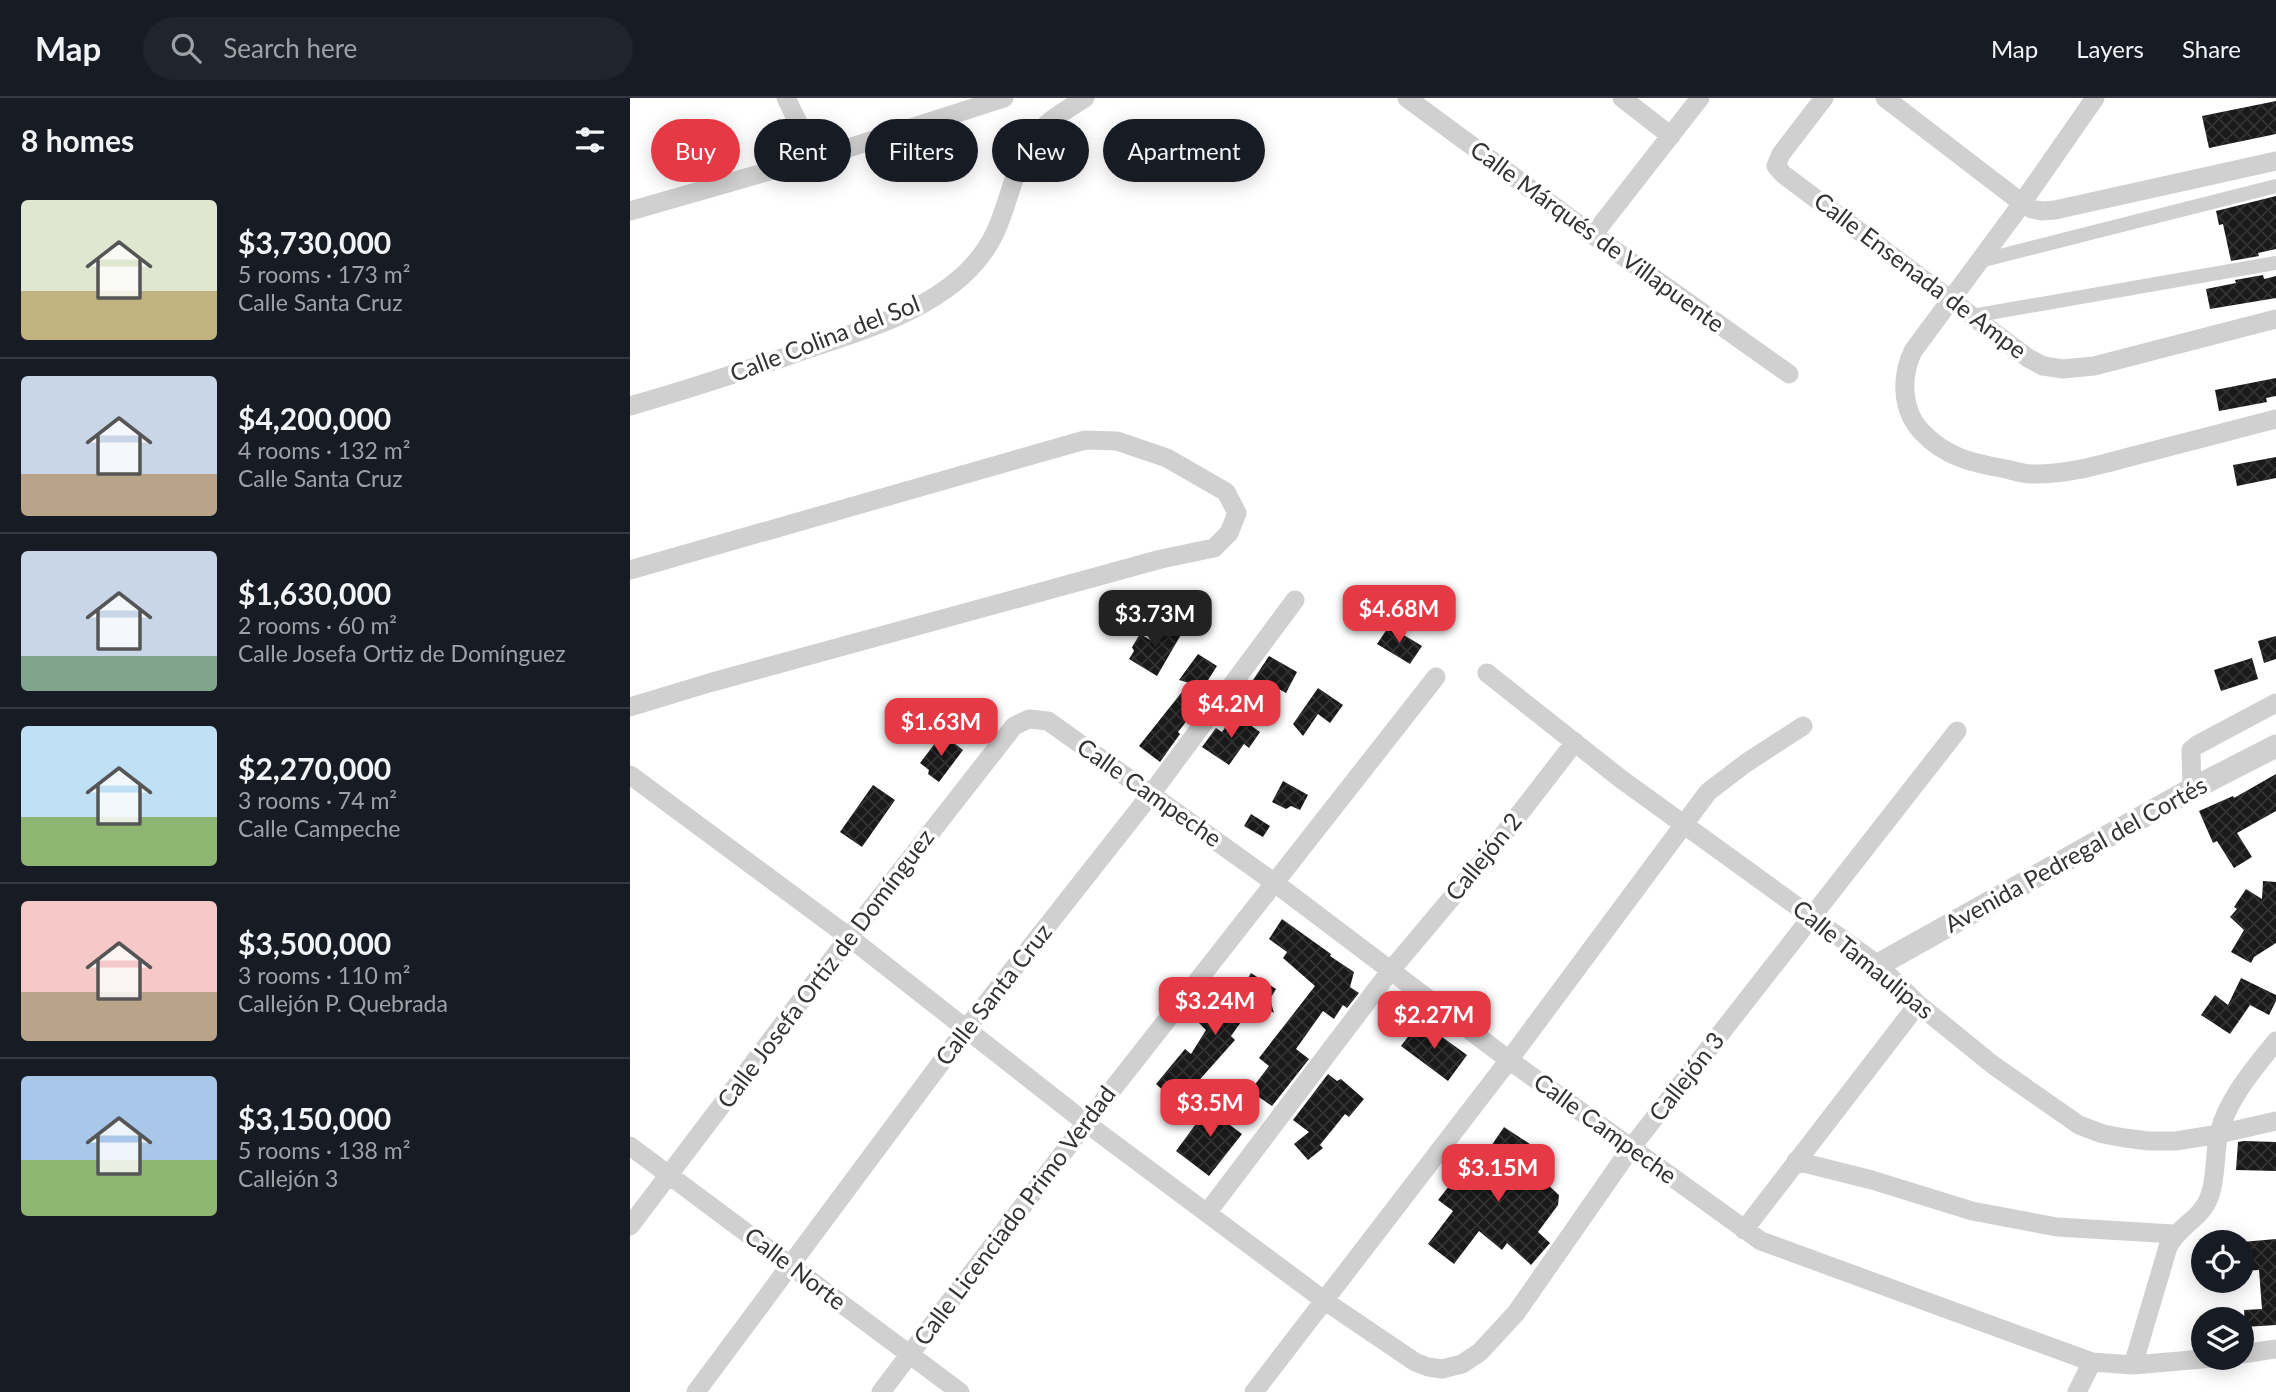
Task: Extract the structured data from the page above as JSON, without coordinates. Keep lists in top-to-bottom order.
{
  "streets": {
    "street": [
      "Calle Márqués de Villapuente",
      "Calle Ensenada de Ampe",
      "Calle Colina del Sol",
      "Calle Campeche",
      "Avenida Pedregal del Cortés",
      "Callejón 2",
      "Calle Tamaulipas",
      "Calle Josefa Ortiz de Domínguez",
      "Calle Santa Cruz",
      "Callejón 3",
      "Calle Licenciado Primo Verdad",
      "Calle Norte"
    ]
  },
  "crossings": [
    ["Calle Campeche", "Callejón 2"],
    ["Calle Campeche", "Calle Josefa Ortiz de Domínguez"],
    ["Calle Campeche", "Calle Santa Cruz"],
    ["Calle Campeche", "Callejón 3"],
    ["Calle Campeche", "Calle Licenciado Primo Verdad"],
    ["Avenida Pedregal del Cortés", "Calle Tamaulipas"],
    ["Callejón 2", "Calle Tamaulipas"],
    ["Callejón 2", "Callejón 3"],
    ["Calle Tamaulipas", "Callejón 3"],
    ["Calle Josefa Ortiz de Domínguez", "Callejón 3"],
    ["Calle Josefa Ortiz de Domínguez", "Calle Norte"],
    ["Calle Santa Cruz", "Callejón 3"],
    ["Calle Santa Cruz", "Calle Norte"],
    ["Callejón 3", "Calle Licenciado Primo Verdad"],
    ["Calle Licenciado Primo Verdad", "Calle Norte"]
  ],
  "page": {
    "header": "Map",
    "search": "Search here",
    "nav": ["Map", "Layers", "Share"],
    "heading": "8 homes",
    "chip": [
      "Buy",
      "Rent",
      "Filters",
      "New",
      "Apartment"
    ],
    "list": [
      {
        "name": "$3,730,000",
        "note": "5 rooms · 173 m² · Calle Santa Cruz"
      },
      {
        "name": "$4,200,000",
        "note": "4 rooms · 132 m² · Calle Santa Cruz"
      },
      {
        "name": "$1,630,000",
        "note": "2 rooms · 60 m² · Calle Josefa Ortiz de Domínguez"
      },
      {
        "name": "$2,270,000",
        "note": "3 rooms · 74 m² · Calle Campeche"
      },
      {
        "name": "$3,500,000",
        "note": "3 rooms · 110 m² · Callejón P. Quebrada"
      },
      {
        "name": "$3,150,000",
        "note": "5 rooms · 138 m² · Callejón 3"
      }
    ],
    "price": [
      "$4.68M",
      "$3.73M",
      "$4.2M",
      "$1.63M",
      "$3.24M",
      "$2.27M",
      "$3.5M",
      "$3.15M"
    ]
  }
}
